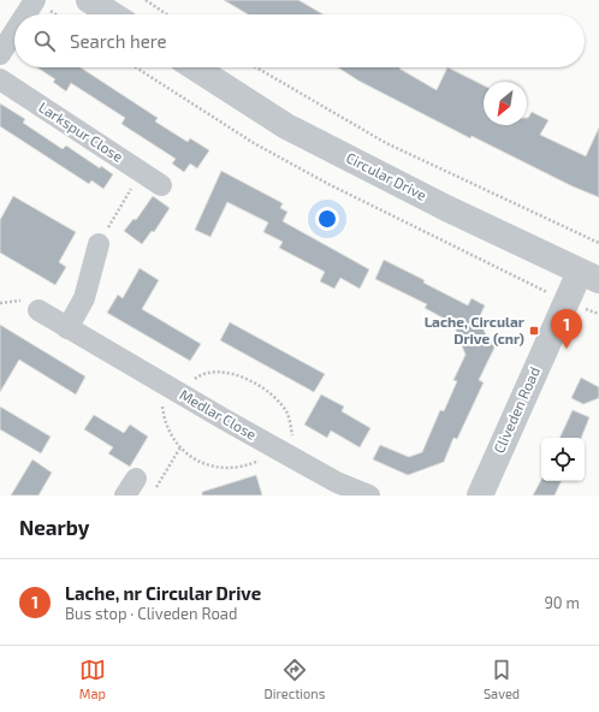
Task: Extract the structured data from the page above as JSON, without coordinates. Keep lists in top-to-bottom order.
{
  "streets": {
    "street": [
      "Larkspur Close",
      "Circular Drive",
      "Cliveden Road",
      "Medlar Close"
    ]
  },
  "crossings": [
    ["Circular Drive", "Cliveden Road"]
  ],
  "places": {
    "transit": ["Lache, Circular Drive (cnr)"]
  },
  "north": "bottom left",
  "page": {
    "search": "Search here",
    "pins": "1",
    "heading": "Nearby",
    "list": [
      {
        "mark": "1",
        "name": "Lache, nr Circular Drive",
        "note": "Bus stop · Cliveden Road",
        "value": "90 m"
      }
    ],
    "nav": ["Map", "Directions", "Saved"]
  }
}
